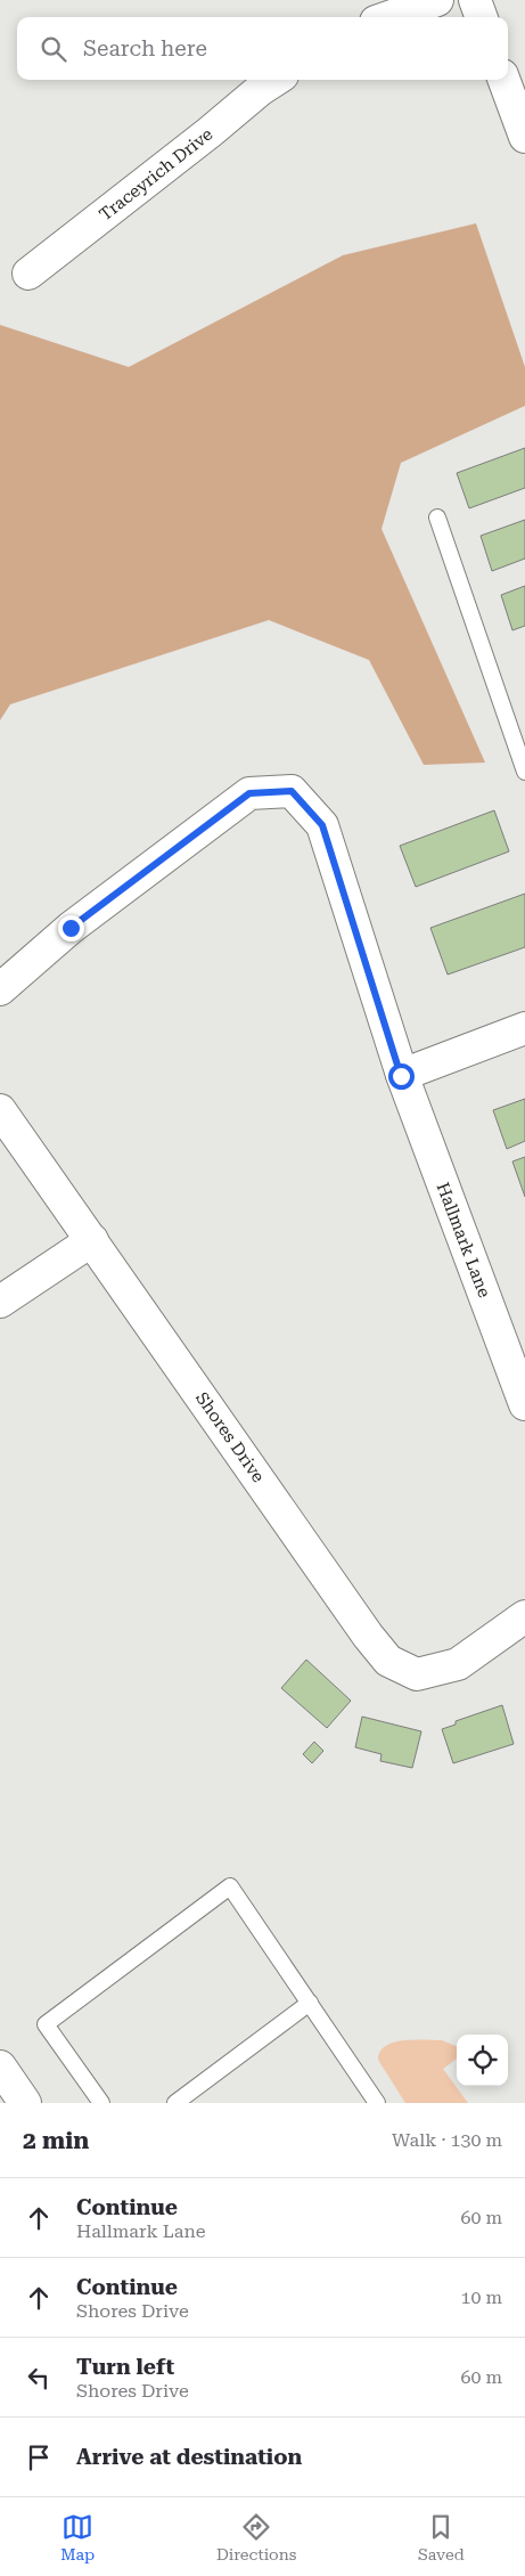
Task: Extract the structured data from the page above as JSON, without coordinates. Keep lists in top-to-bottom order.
{
  "streets": {
    "street": ["Traceyrich Drive", "Hallmark Lane", "Shores Drive"]
  },
  "page": {
    "search": "Search here",
    "heading": ["2 min", "Walk · 130 m"],
    "list": [
      ["Continue", "Hallmark Lane", "60 m"],
      ["Continue", "Shores Drive", "10 m"],
      ["Turn left", "Shores Drive", "60 m"],
      "Arrive at destination"
    ],
    "nav": ["Map", "Directions", "Saved"]
  }
}
